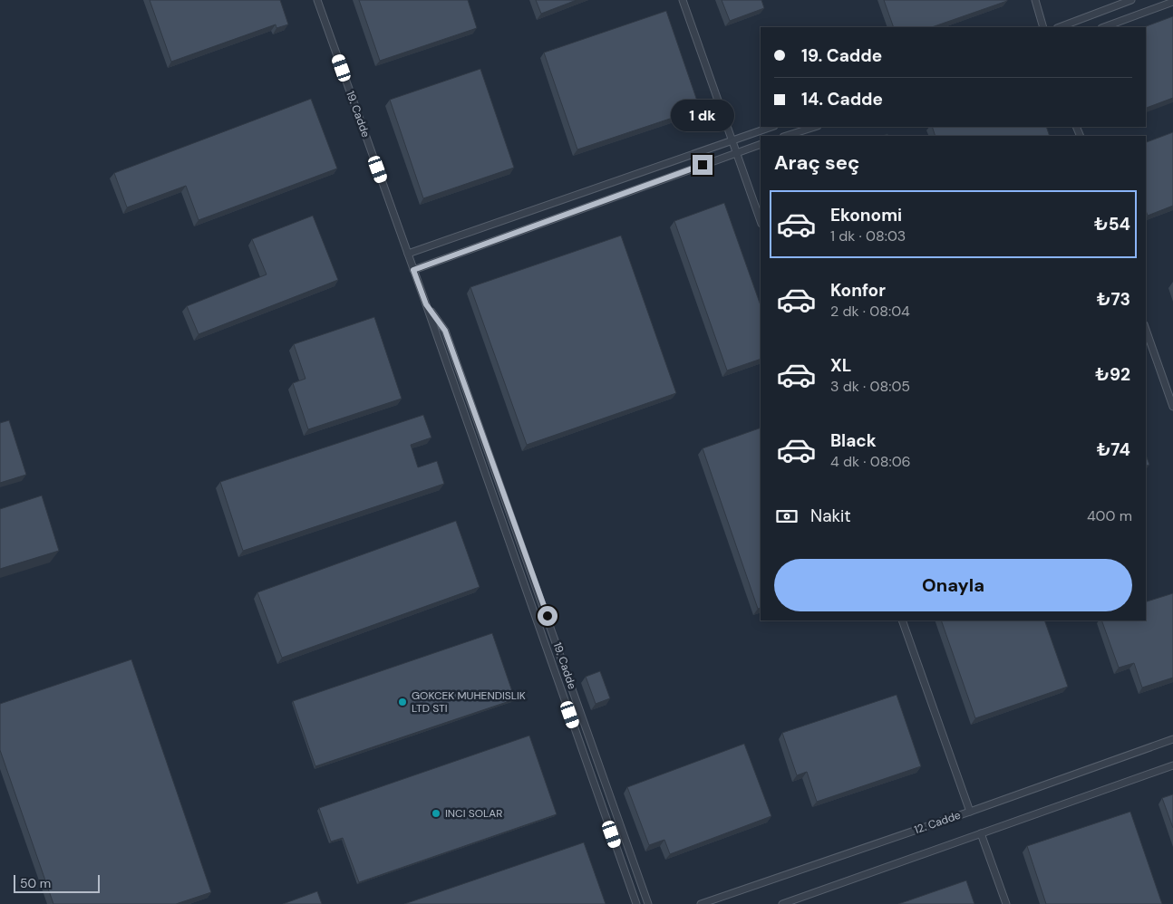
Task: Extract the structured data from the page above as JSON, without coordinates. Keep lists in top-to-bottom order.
{
  "streets": {
    "lane": ["19. Cadde", "12. Cadde"]
  },
  "places": ["GOKCEK MUHENDISLIK LTD STI", "INCI SOLAR"],
  "scale_bar": "50 m",
  "page": {
    "banner": ["19. Cadde", "14. Cadde"],
    "bubble": "1 dk",
    "heading": "Araç seç",
    "list": [
      {
        "name": "Ekonomi",
        "note": "1 dk · 08:03",
        "value": "₺54"
      },
      {
        "name": "Konfor",
        "note": "2 dk · 08:04",
        "value": "₺73"
      },
      {
        "name": "XL",
        "note": "3 dk · 08:05",
        "value": "₺92"
      },
      {
        "name": "Black",
        "note": "4 dk · 08:06",
        "value": "₺74"
      }
    ],
    "pay": ["Nakit", "400 m"],
    "buttons": "Onayla",
    "scale": "50 m"
  }
}
